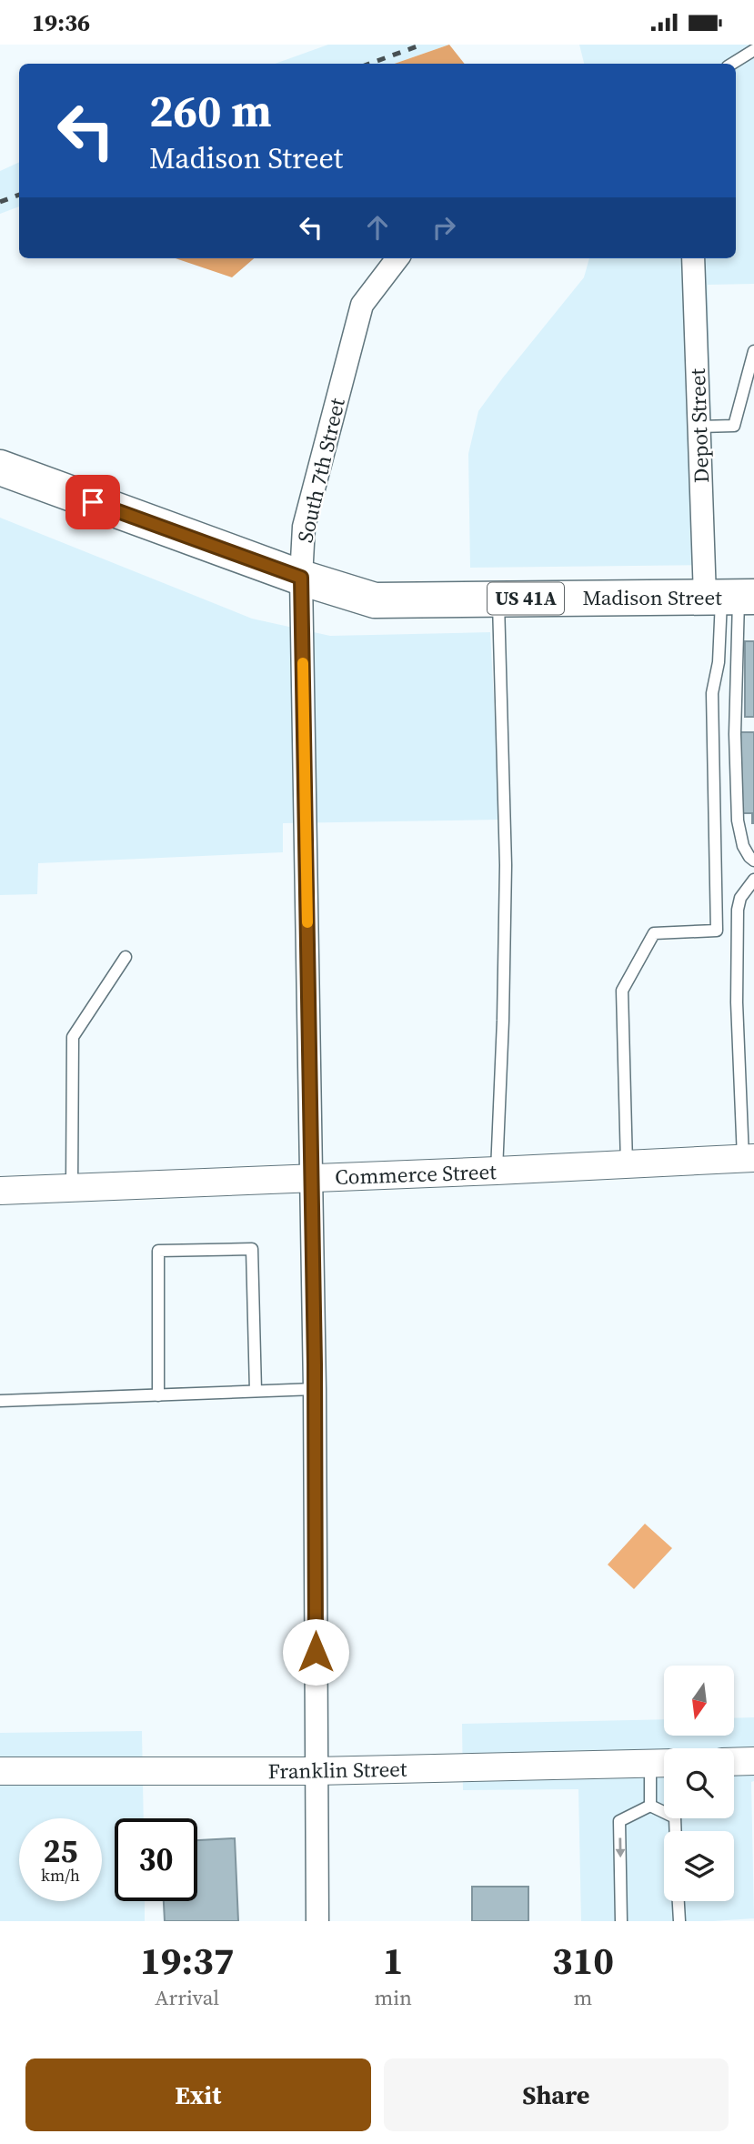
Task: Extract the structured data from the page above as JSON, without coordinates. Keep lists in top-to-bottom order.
{
  "streets": {
    "main road": ["Madison Street", "US 41A"],
    "street": [
      "Depot Street",
      "South 7th Street",
      "Commerce Street",
      "Franklin Street"
    ]
  },
  "crossings": [
    ["Depot Street", "Madison Street"],
    ["South 7th Street", "Madison Street"],
    ["South 7th Street", "Commerce Street"],
    ["South 7th Street", "Franklin Street"]
  ],
  "north": "bottom",
  "page": {
    "status": "19:36",
    "turn": ["260 m", "Madison Street"],
    "speed": "25 km/h",
    "limit": "30",
    "eta": [
      "19:37",
      "Arrival",
      "1",
      "min",
      "310",
      "m"
    ],
    "buttons": ["Exit", "Share"]
  }
}
